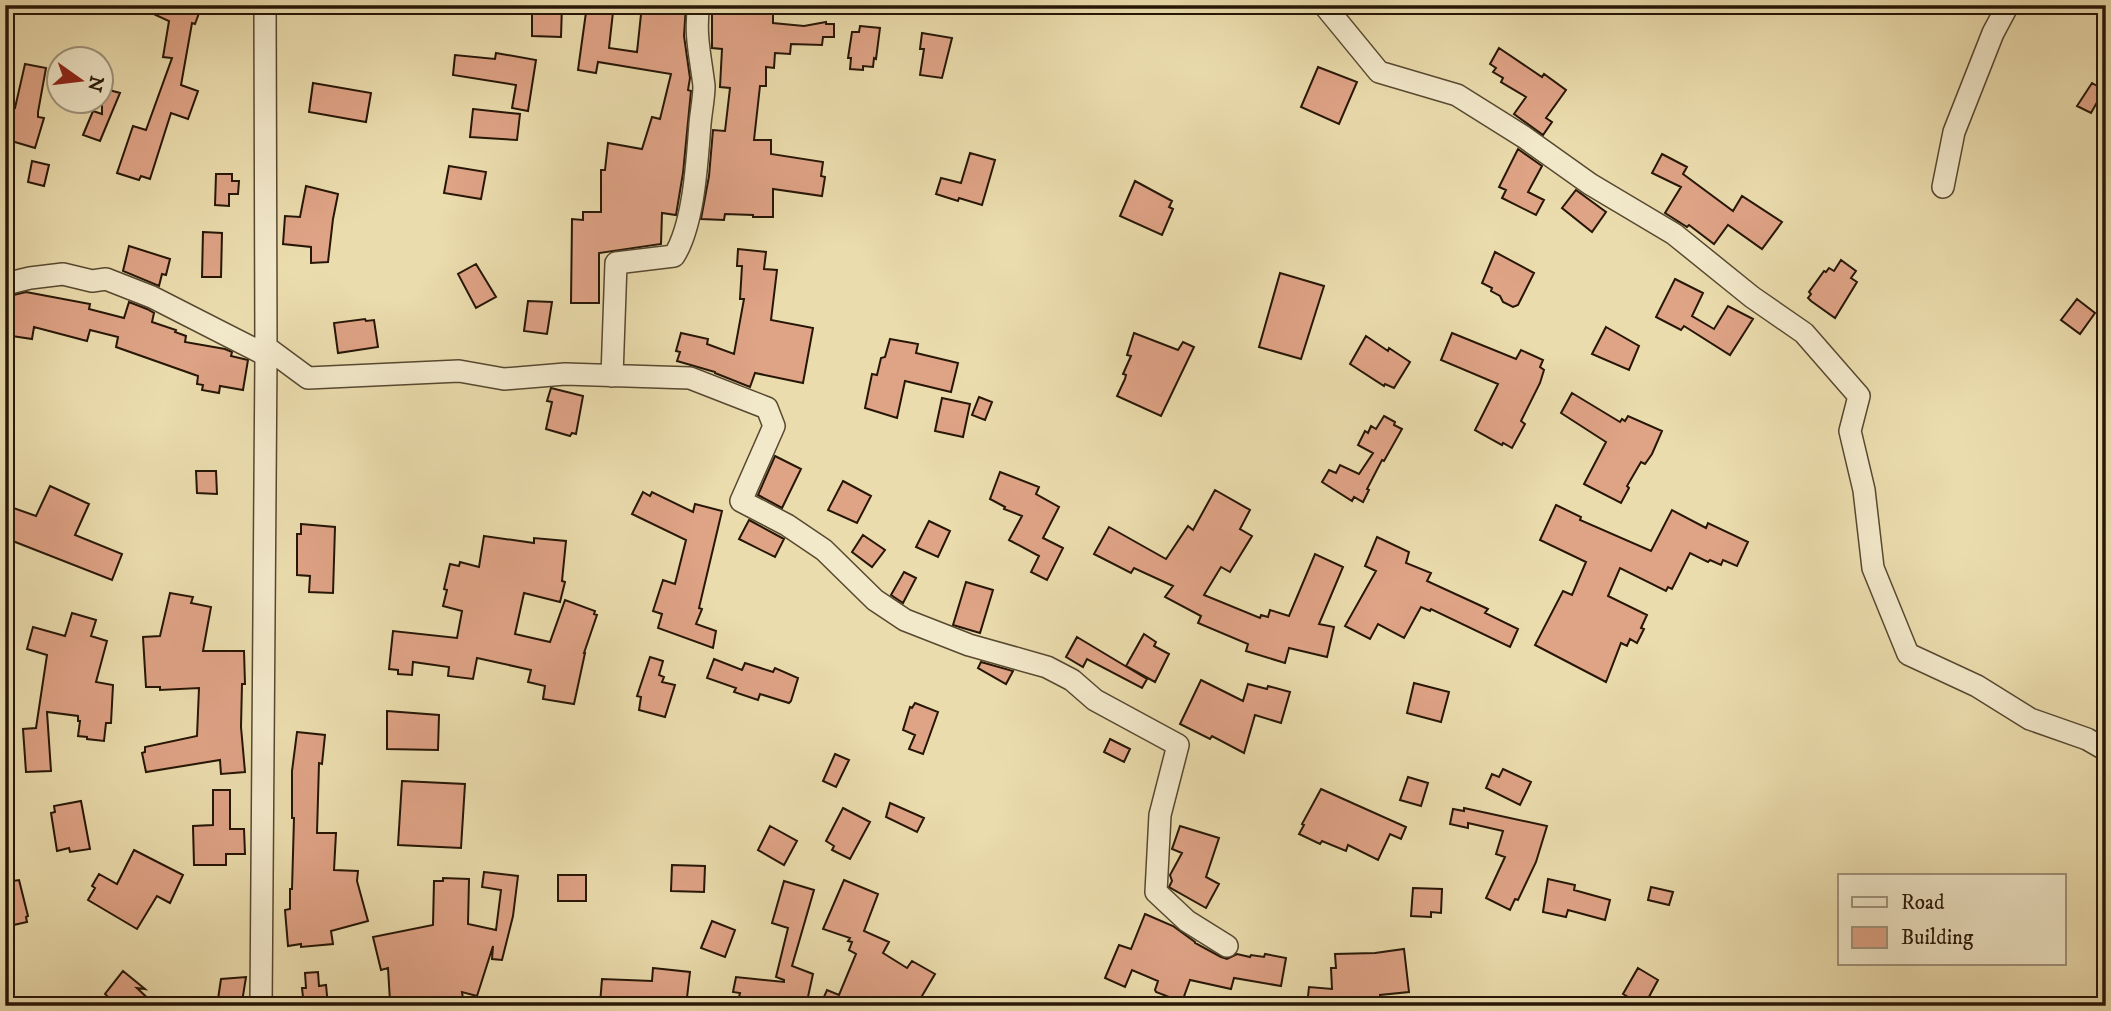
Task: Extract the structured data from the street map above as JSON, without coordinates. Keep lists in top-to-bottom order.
{
  "legend": ["Road", "Building"],
  "north": "right"
}
